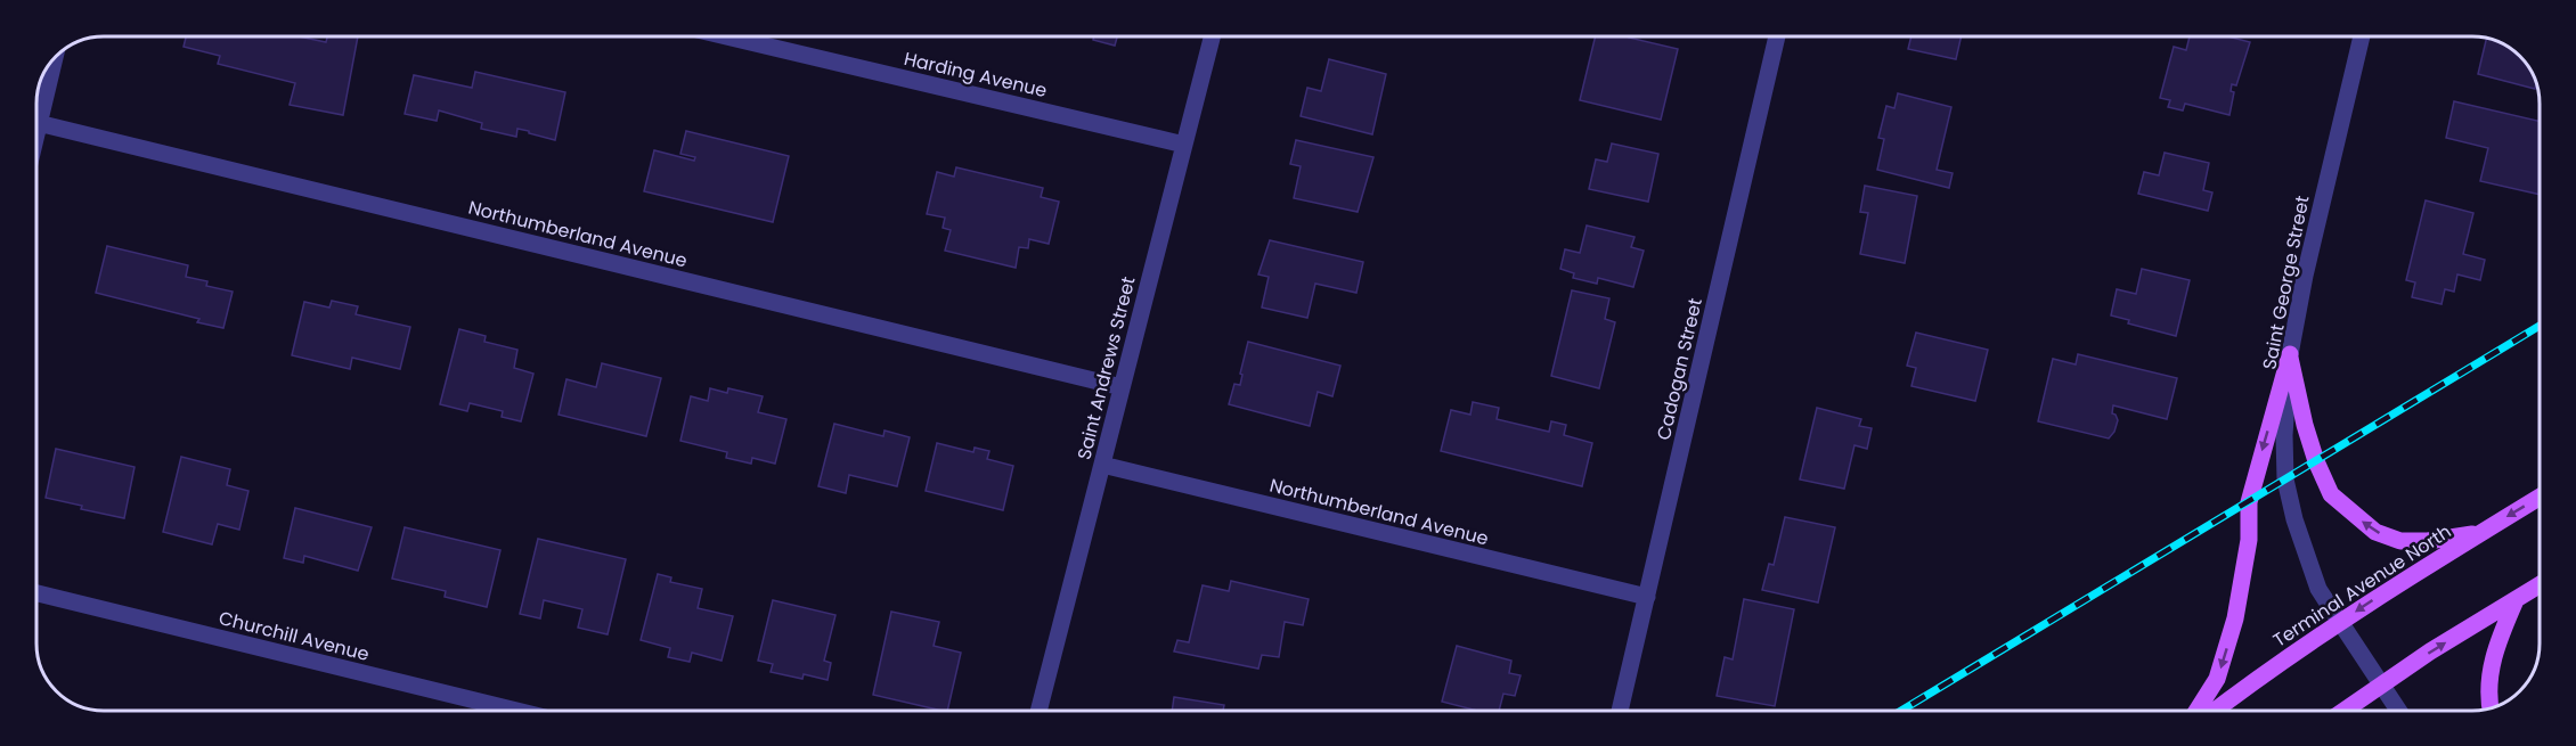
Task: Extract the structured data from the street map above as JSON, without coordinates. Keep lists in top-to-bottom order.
{
  "streets": {
    "main road": ["Terminal Avenue North"],
    "street": [
      "Harding Avenue",
      "Northumberland Avenue",
      "Saint George Street",
      "Saint Andrews Street",
      "Cadogan Street",
      "Churchill Avenue"
    ]
  },
  "crossings": [
    ["Harding Avenue", "Saint Andrews Street"],
    ["Northumberland Avenue", "Saint Andrews Street"],
    ["Northumberland Avenue", "Cadogan Street"],
    ["Saint George Street", "Terminal Avenue North"]
  ]
}
